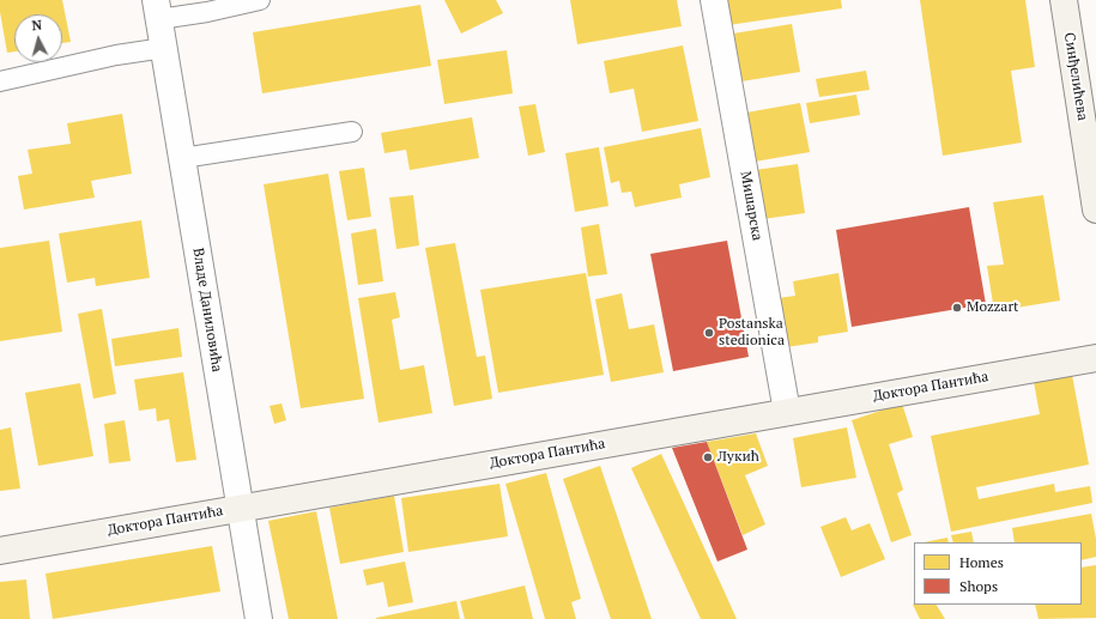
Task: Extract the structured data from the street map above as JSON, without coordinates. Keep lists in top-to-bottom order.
{
  "streets": {
    "street": [
      "Синђелићева",
      "Мишарска",
      "Владе Даниловића",
      "Доктора Пантића"
    ]
  },
  "crossings": [
    ["Мишарска", "Доктора Пантића"],
    ["Владе Даниловића", "Доктора Пантића"]
  ],
  "places": ["Mozzart", "Postanska stedionica", "Лукић"],
  "legend": ["Homes", "Shops"],
  "north": "top"
}
